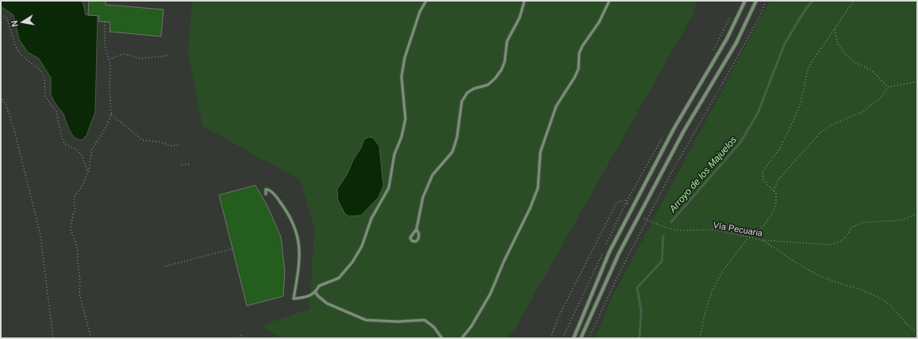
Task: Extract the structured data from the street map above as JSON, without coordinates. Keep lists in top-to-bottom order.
{
  "streets": {
    "path": ["Vía Pecuaria"]
  },
  "water": ["Arroyo de los Majuelos"],
  "north": "left"
}
